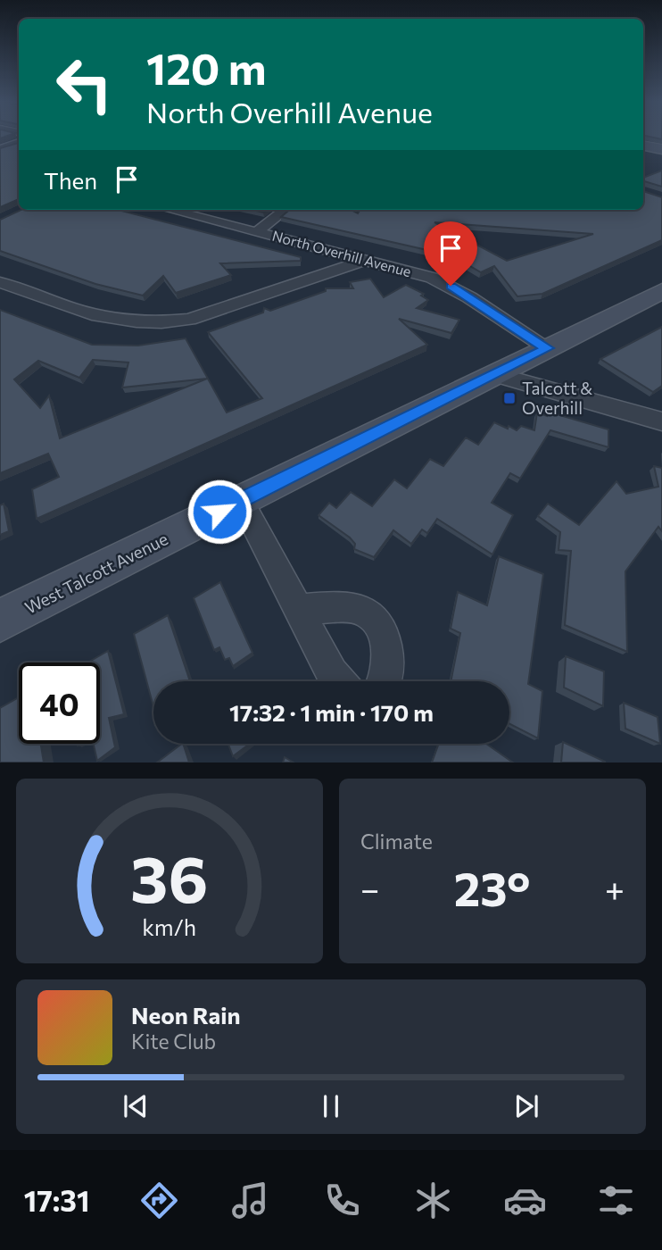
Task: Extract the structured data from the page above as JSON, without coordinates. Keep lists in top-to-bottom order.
{
  "streets": {
    "street": ["North Overhill Avenue", "West Talcott Avenue"]
  },
  "crossings": [
    ["North Overhill Avenue", "West Talcott Avenue"]
  ],
  "places": {
    "transit": ["Talcott & Overhill"]
  },
  "page": {
    "turn": ["120 m", "North Overhill Avenue"],
    "then": "Then",
    "limit": "40",
    "trip": "17:32 · 1 min · 170 m",
    "tile": "Climate",
    "heat": ["−", "23°", "+"],
    "song": ["Neon Rain", "Kite Club"],
    "tabs": "17:31",
    "gauge": ["36", "km/h"]
  }
}
